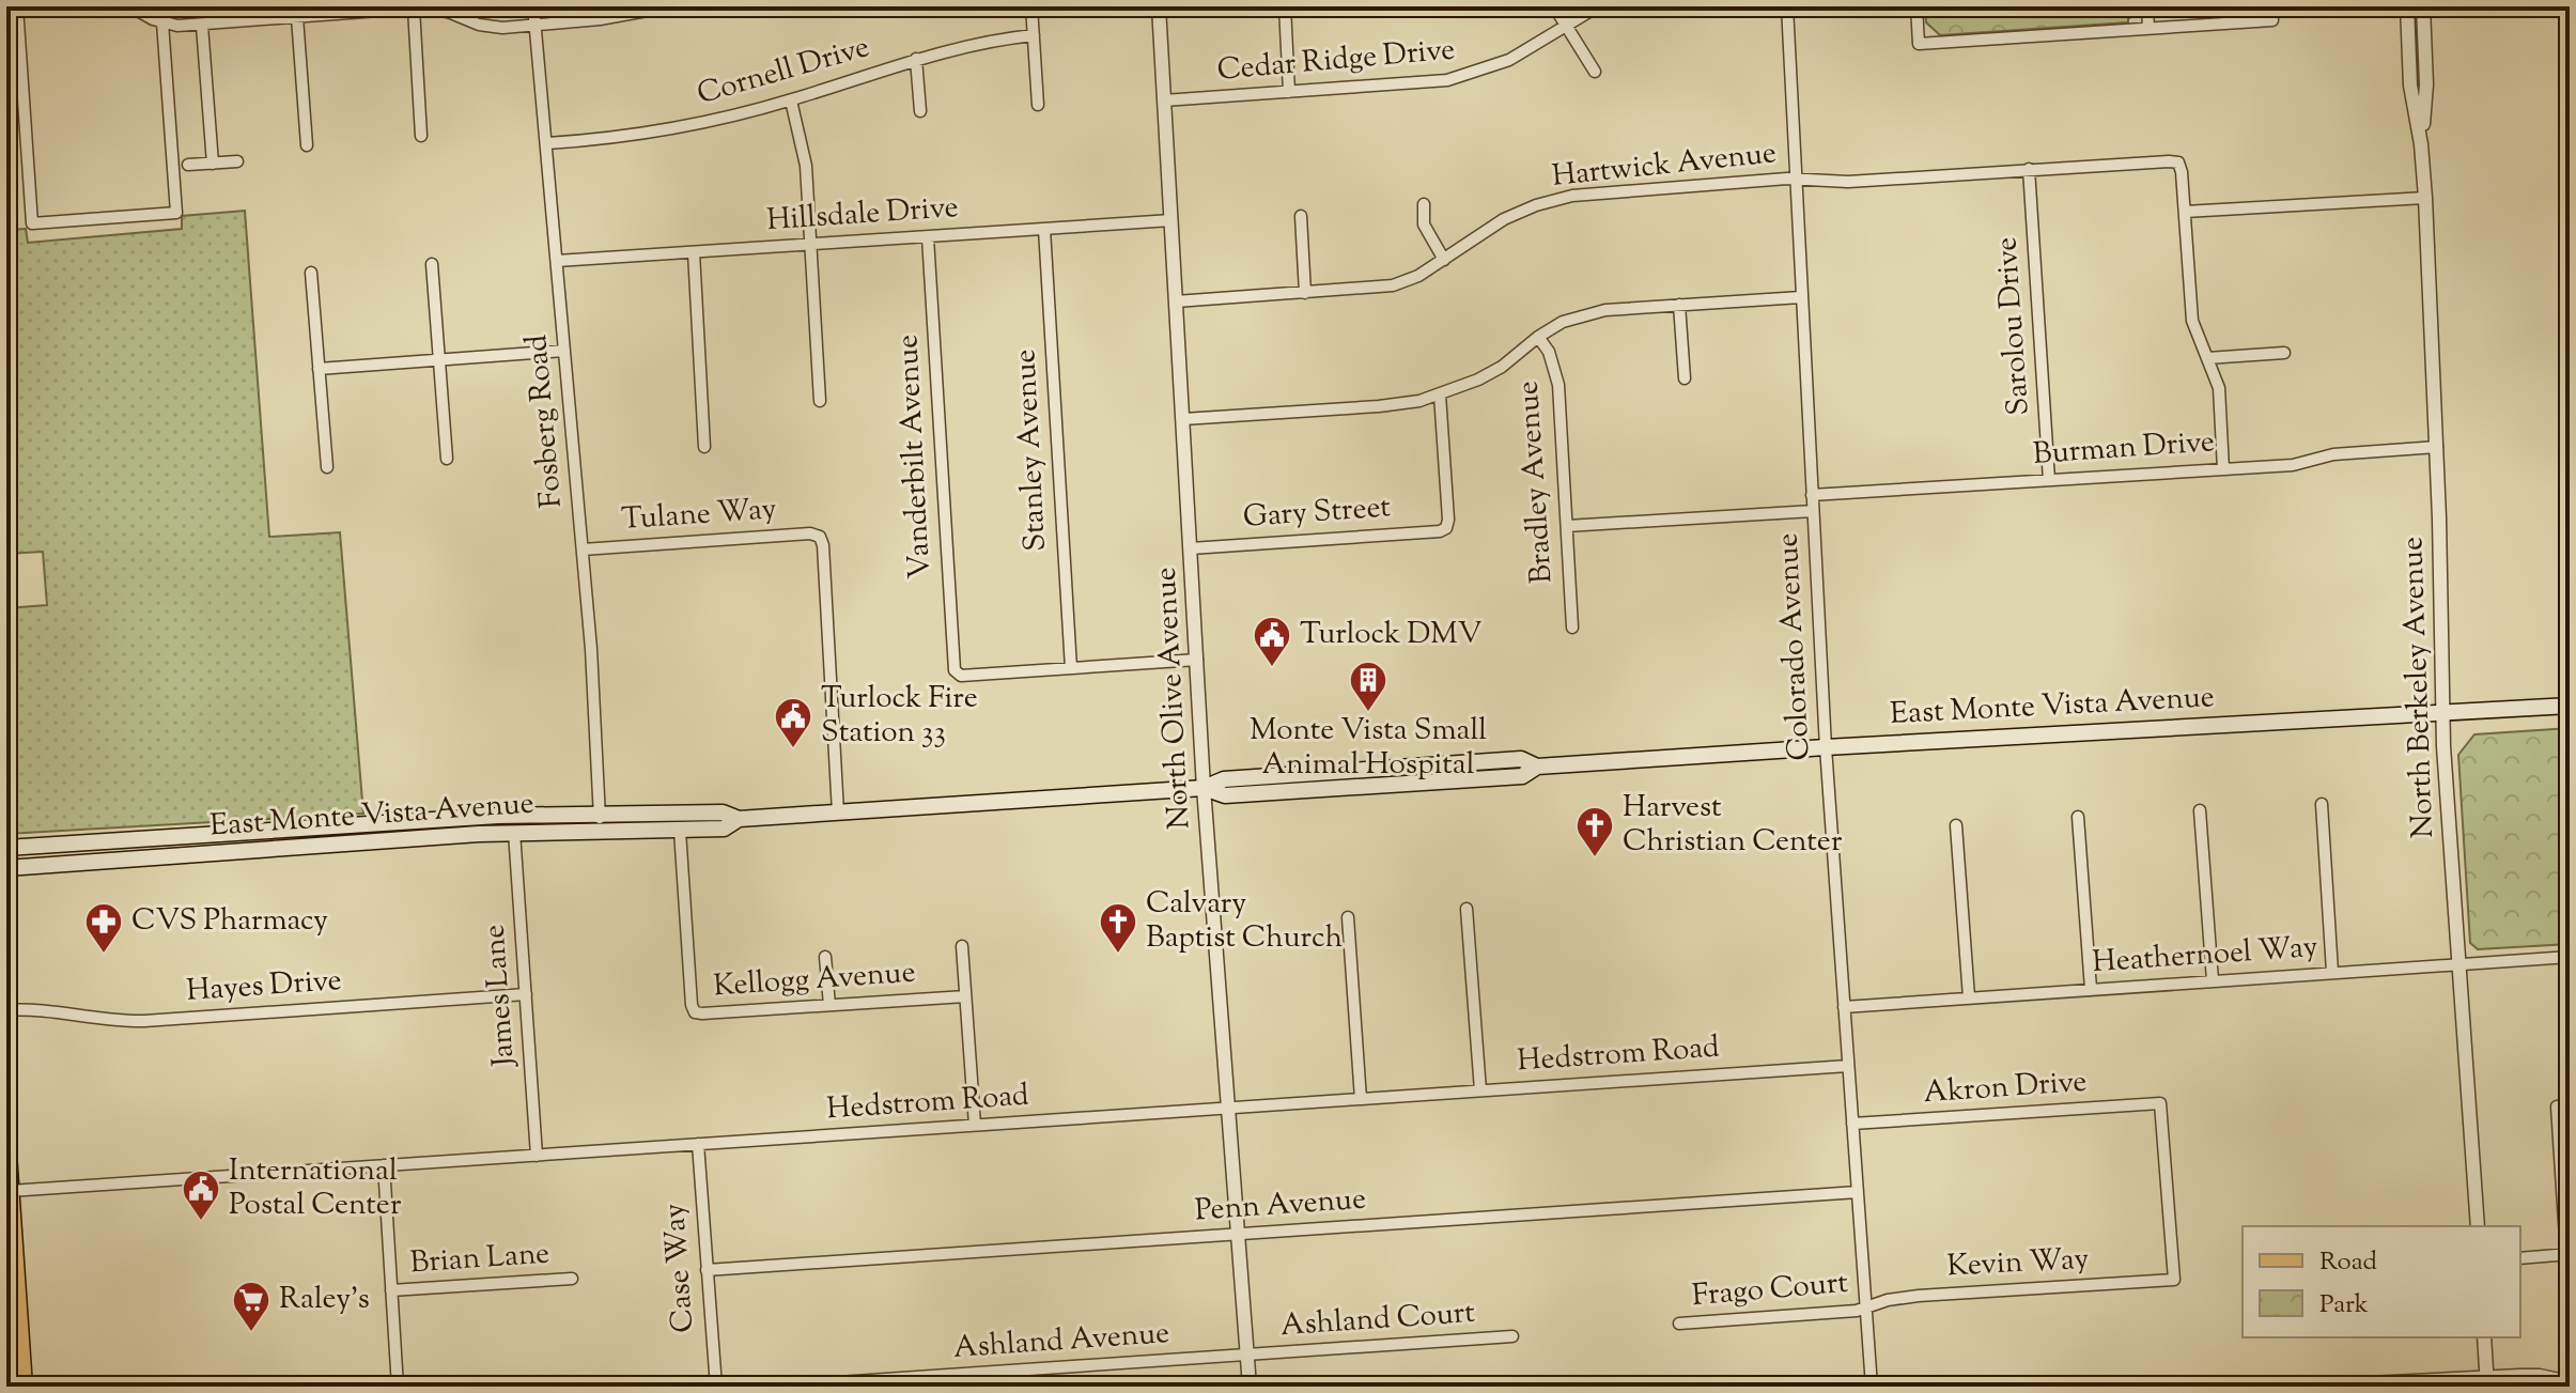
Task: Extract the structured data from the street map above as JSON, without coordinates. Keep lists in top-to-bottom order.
{
  "streets": {
    "main road": ["East Monte Vista Avenue"],
    "street": [
      "Cedar Ridge Drive",
      "Cornell Drive",
      "Hartwick Avenue",
      "Hillsdale Drive",
      "Sarolou Drive",
      "Fosberg Road",
      "Burman Drive",
      "Stanley Avenue",
      "Vanderbilt Avenue",
      "Bradley Avenue",
      "Gary Street",
      "Tulane Way",
      "Colorado Avenue",
      "North Berkeley Avenue",
      "North Olive Avenue",
      "Heathernoel Way",
      "Kellogg Avenue",
      "Hayes Drive",
      "James Lane",
      "Hedstrom Road",
      "Akron Drive",
      "Penn Avenue",
      "Brian Lane",
      "Kevin Way",
      "Case Way",
      "Frago Court",
      "Ashland Court",
      "Ashland Avenue"
    ]
  },
  "crossings": [
    ["Cedar Ridge Drive", "North Olive Avenue"],
    ["Cornell Drive", "Fosberg Road"],
    ["Hartwick Avenue", "Sarolou Drive"],
    ["Hartwick Avenue", "Colorado Avenue"],
    ["Hartwick Avenue", "North Olive Avenue"],
    ["Hillsdale Drive", "Fosberg Road"],
    ["Hillsdale Drive", "Stanley Avenue"],
    ["Hillsdale Drive", "Vanderbilt Avenue"],
    ["Hillsdale Drive", "North Olive Avenue"],
    ["Sarolou Drive", "Burman Drive"],
    ["Fosberg Road", "Tulane Way"],
    ["Fosberg Road", "East Monte Vista Avenue"],
    ["Burman Drive", "Colorado Avenue"],
    ["Burman Drive", "North Berkeley Avenue"],
    ["Stanley Avenue", "Vanderbilt Avenue"],
    ["Gary Street", "North Olive Avenue"],
    ["Tulane Way", "East Monte Vista Avenue"],
    ["Colorado Avenue", "East Monte Vista Avenue"],
    ["Colorado Avenue", "Heathernoel Way"],
    ["Colorado Avenue", "Hedstrom Road"],
    ["Colorado Avenue", "Akron Drive"],
    ["Colorado Avenue", "Penn Avenue"],
    ["Colorado Avenue", "Kevin Way"],
    ["Colorado Avenue", "Frago Court"],
    ["North Berkeley Avenue", "East Monte Vista Avenue"],
    ["North Berkeley Avenue", "Heathernoel Way"],
    ["North Olive Avenue", "East Monte Vista Avenue"],
    ["North Olive Avenue", "Hedstrom Road"],
    ["North Olive Avenue", "Penn Avenue"],
    ["North Olive Avenue", "Ashland Court"],
    ["North Olive Avenue", "Ashland Avenue"],
    ["East Monte Vista Avenue", "Kellogg Avenue"],
    ["East Monte Vista Avenue", "James Lane"],
    ["Hayes Drive", "James Lane"],
    ["James Lane", "Hedstrom Road"],
    ["Hedstrom Road", "Case Way"],
    ["Akron Drive", "Kevin Way"],
    ["Penn Avenue", "Case Way"],
    ["Kevin Way", "Frago Court"],
    ["Ashland Court", "Ashland Avenue"]
  ],
  "places": {
    "public building": ["Turlock DMV", "Turlock Fire Station 33", "International Postal Center"],
    "building": ["Monte Vista Small Animal Hospital"],
    "church": ["Harvest Christian Center", "Calvary Baptist Church"],
    "pharmacy": ["CVS Pharmacy"],
    "supermarket": ["Raley's"]
  },
  "legend": ["Road", "Park"]
}
